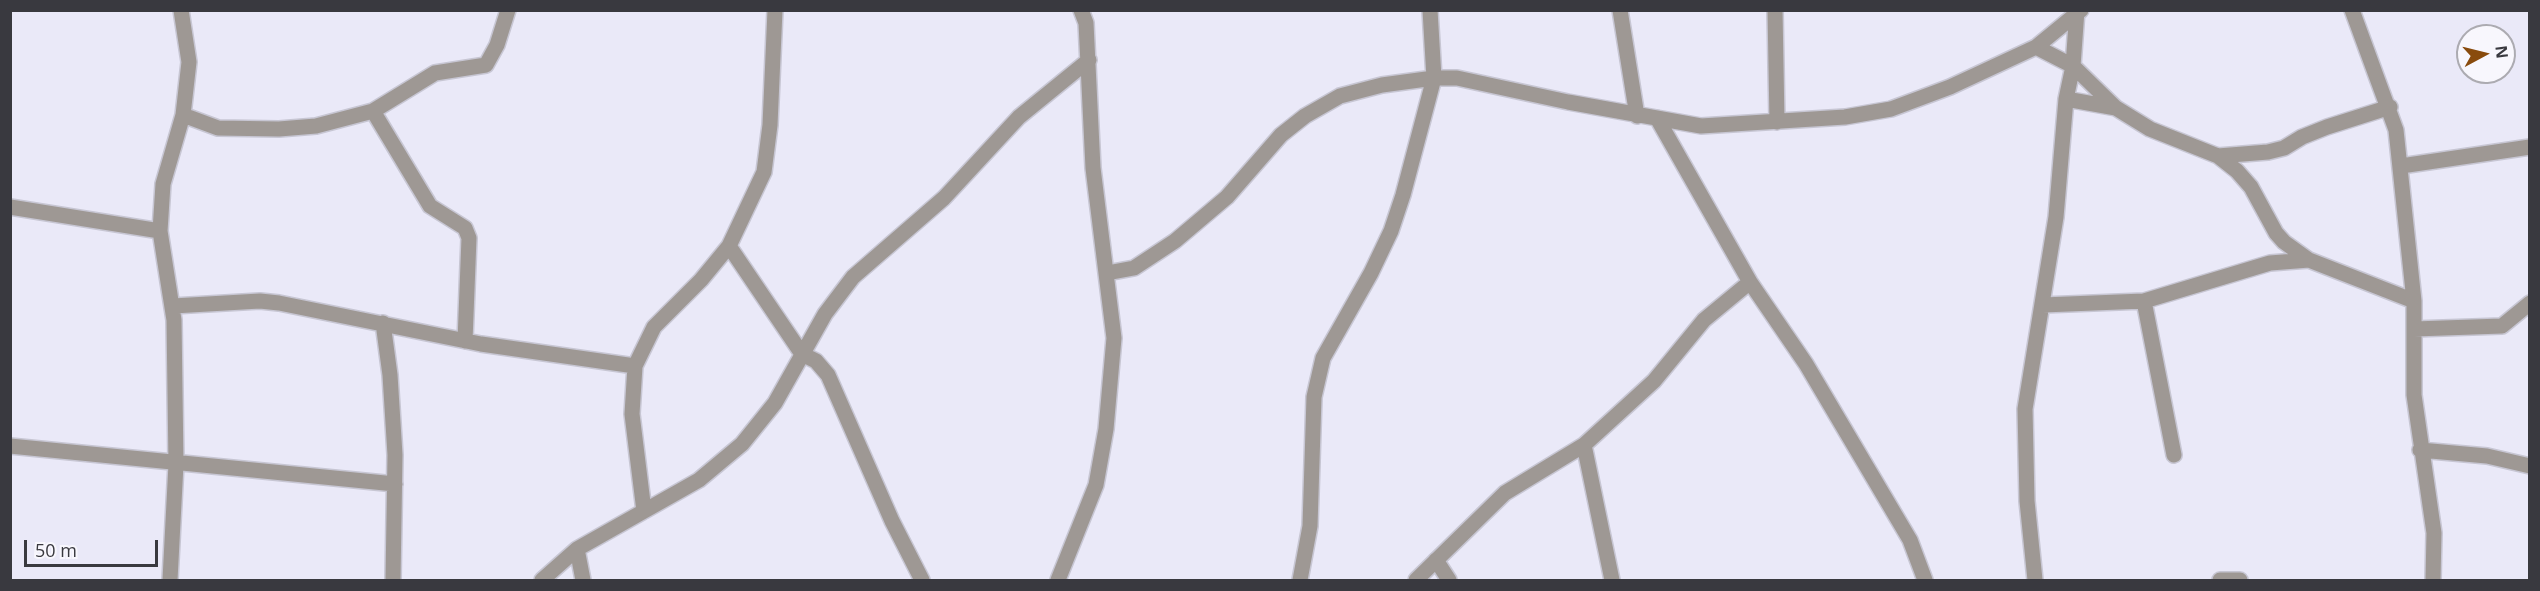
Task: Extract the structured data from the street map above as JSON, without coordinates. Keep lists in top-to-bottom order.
{
  "scale_bar": "50 m",
  "north": "right"
}
